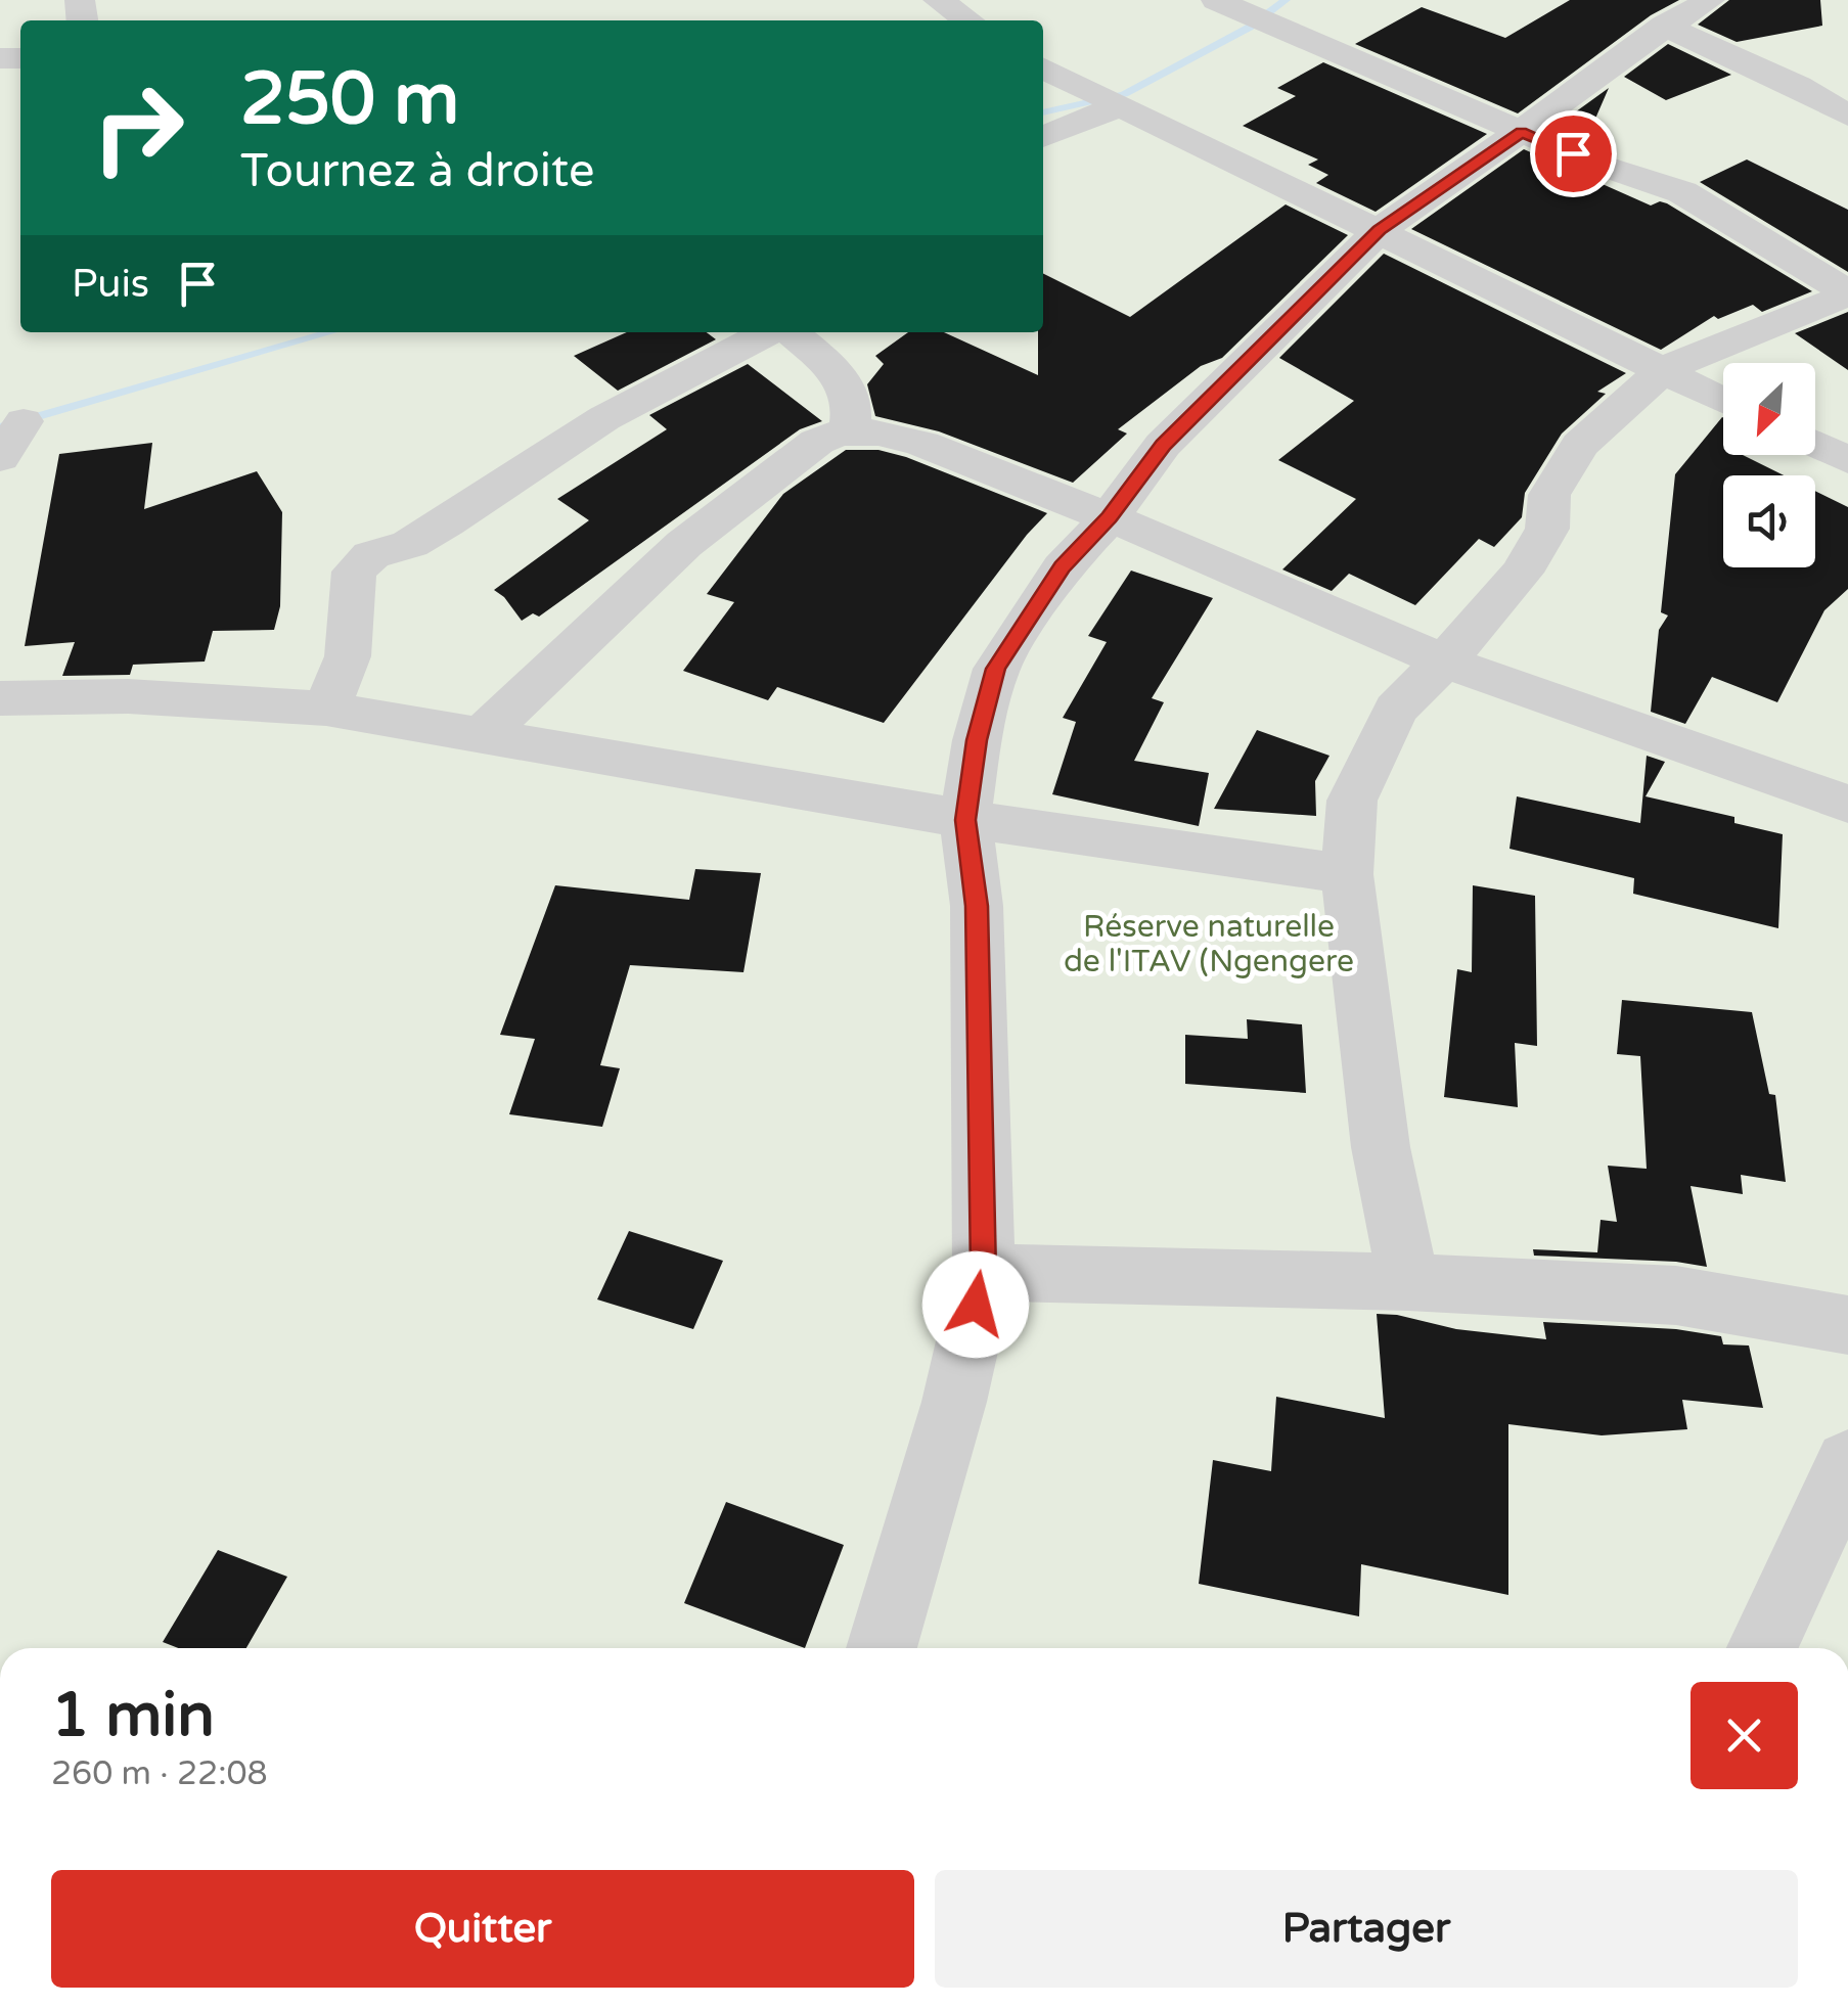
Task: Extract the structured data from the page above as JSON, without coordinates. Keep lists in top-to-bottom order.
{
  "parks": ["Réserve naturelle de l'ITAV (Ngengere"],
  "north": "bottom left",
  "page": {
    "turn": ["250 m", "Tournez à droite"],
    "then": "Puis",
    "heading": ["1 min", "260 m · 22:08"],
    "buttons": ["Quitter", "Partager"]
  }
}
